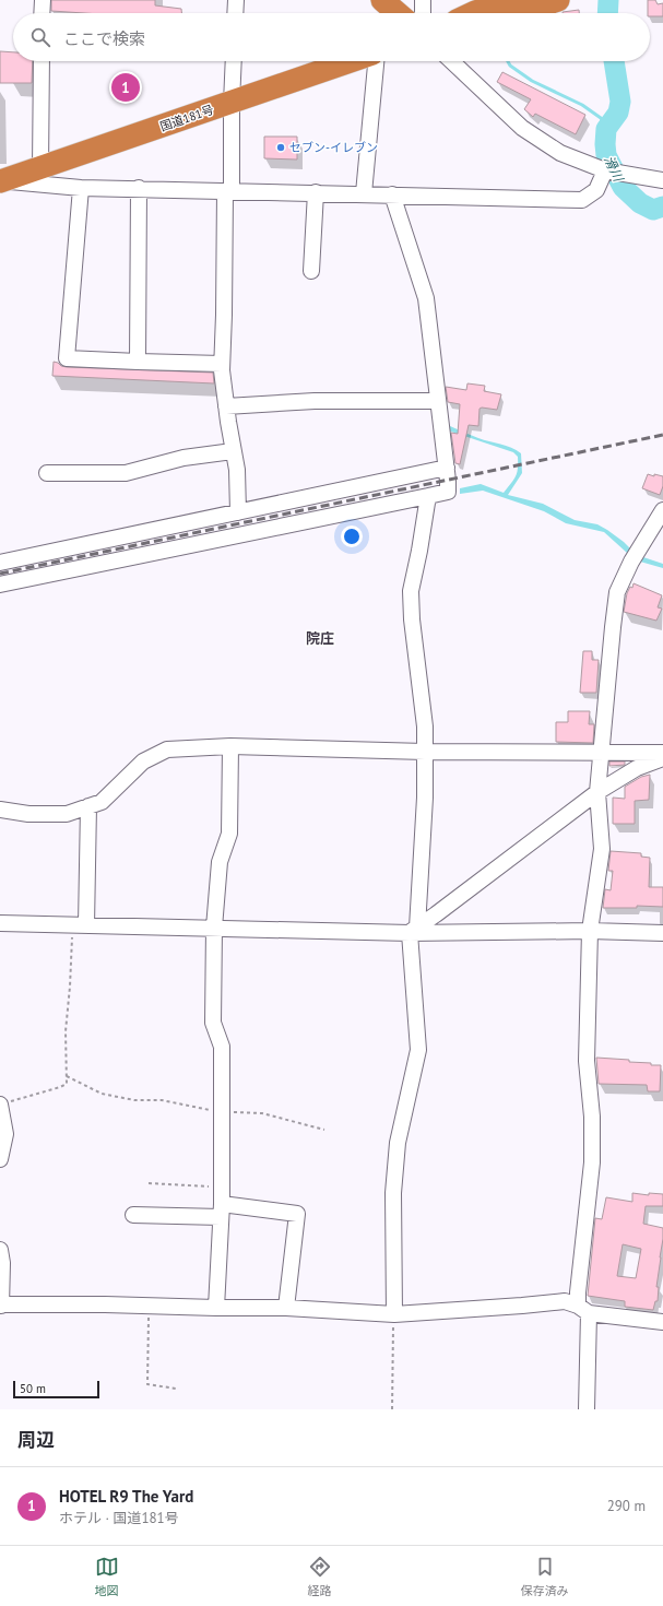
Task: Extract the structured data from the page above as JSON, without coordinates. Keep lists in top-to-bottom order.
{
  "streets": {
    "highway": ["国道181号"]
  },
  "districts": ["院庄"],
  "water": ["滑川"],
  "places": ["セブン-イレブン"],
  "scale_bar": "50 m",
  "page": {
    "search": "ここで検索",
    "pins": "1",
    "scale": "50 m",
    "heading": "周辺",
    "list": [
      {
        "mark": "1",
        "name": "HOTEL R9 The Yard",
        "note": "ホテル · 国道181号",
        "value": "290 m"
      }
    ],
    "nav": ["地図", "経路", "保存済み"]
  }
}
